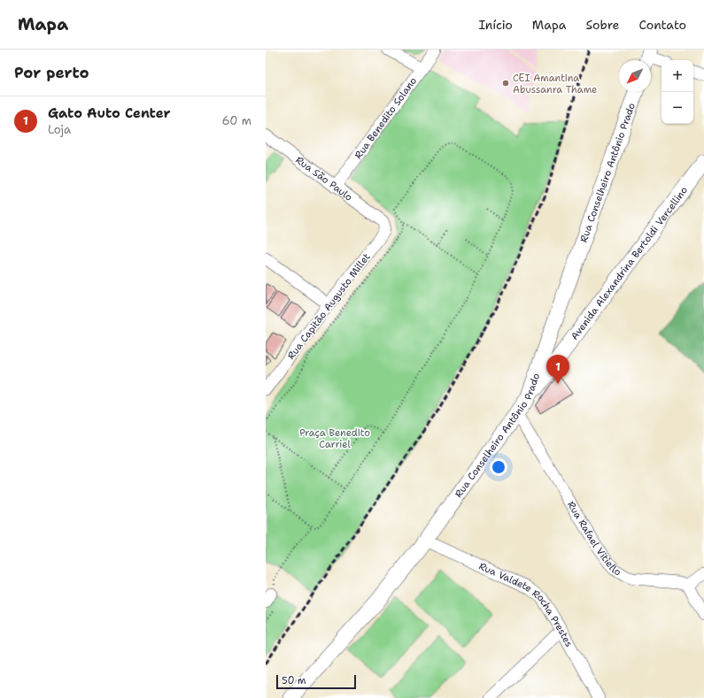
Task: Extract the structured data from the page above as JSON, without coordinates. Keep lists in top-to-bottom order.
{
  "streets": {
    "main road": ["Rua Conselheiro Antônio Prado", "Avenida Alexandrina Bertoldi Vercellino"],
    "street": [
      "Rua Benedito Solano",
      "Rua São Paulo",
      "Rua Capitão Augusto Millet",
      "Rua Rafael Vitiello",
      "Rua Valdete Rocha Prestes"
    ]
  },
  "crossings": [
    ["Rua Benedito Solano", "Rua São Paulo"],
    ["Rua Conselheiro Antônio Prado", "Avenida Alexandrina Bertoldi Vercellino"],
    ["Rua Conselheiro Antônio Prado", "Rua Rafael Vitiello"],
    ["Rua Conselheiro Antônio Prado", "Rua Valdete Rocha Prestes"],
    ["Rua São Paulo", "Rua Capitão Augusto Millet"]
  ],
  "parks": ["Praça Benedito Carriel"],
  "places": ["CEI Amantina Abussanra Thame"],
  "scale_bar": "50 m",
  "north": "bottom left",
  "page": {
    "header": "Mapa",
    "nav": [
      "Início",
      "Mapa",
      "Sobre",
      "Contato"
    ],
    "heading": "Por perto",
    "map_buttons": ["+", "−"],
    "list": [
      {
        "mark": "1",
        "name": "Gato Auto Center",
        "note": "Loja",
        "value": "60 m"
      }
    ],
    "pins": "1",
    "scale": "50 m"
  }
}
